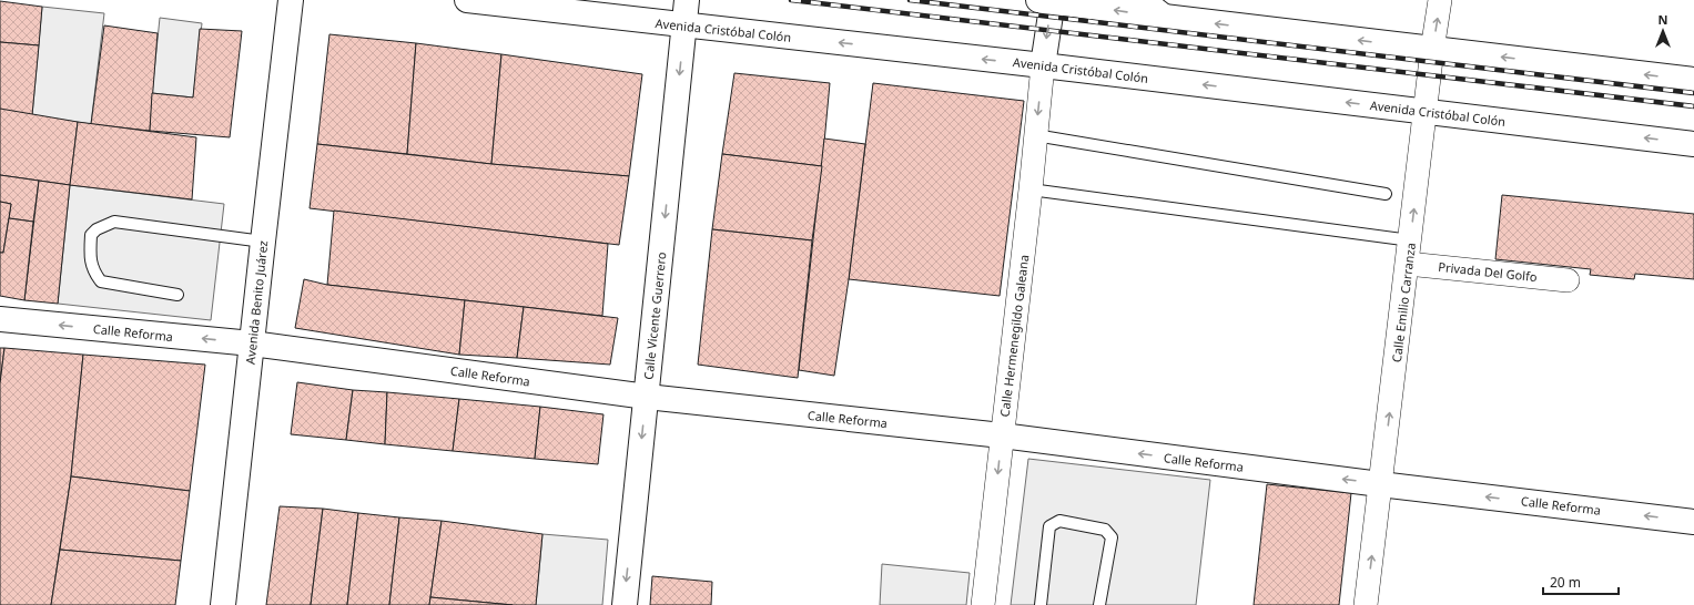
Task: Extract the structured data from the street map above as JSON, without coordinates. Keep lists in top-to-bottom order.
{
  "streets": {
    "main road": [
      "Avenida Cristóbal Colón",
      "Avenida Benito Juárez",
      "Calle Vicente Guerrero",
      "Calle Reforma"
    ],
    "street": ["Privada Del Golfo", "Calle Emilio Carranza", "Calle Hermenegildo Galeana"]
  },
  "crossings": [
    ["Avenida Cristóbal Colón", "Calle Emilio Carranza"],
    ["Avenida Cristóbal Colón", "Calle Vicente Guerrero"],
    ["Avenida Cristóbal Colón", "Calle Hermenegildo Galeana"],
    ["Privada Del Golfo", "Calle Emilio Carranza"],
    ["Avenida Benito Juárez", "Calle Reforma"],
    ["Calle Emilio Carranza", "Calle Reforma"],
    ["Calle Vicente Guerrero", "Calle Reforma"],
    ["Calle Reforma", "Calle Hermenegildo Galeana"]
  ],
  "one_way": [
    "Calle Emilio Carranza",
    "Calle Vicente Guerrero",
    "Calle Reforma",
    "Calle Hermenegildo Galeana"
  ],
  "scale_bar": "20 m",
  "north": "top"
}
